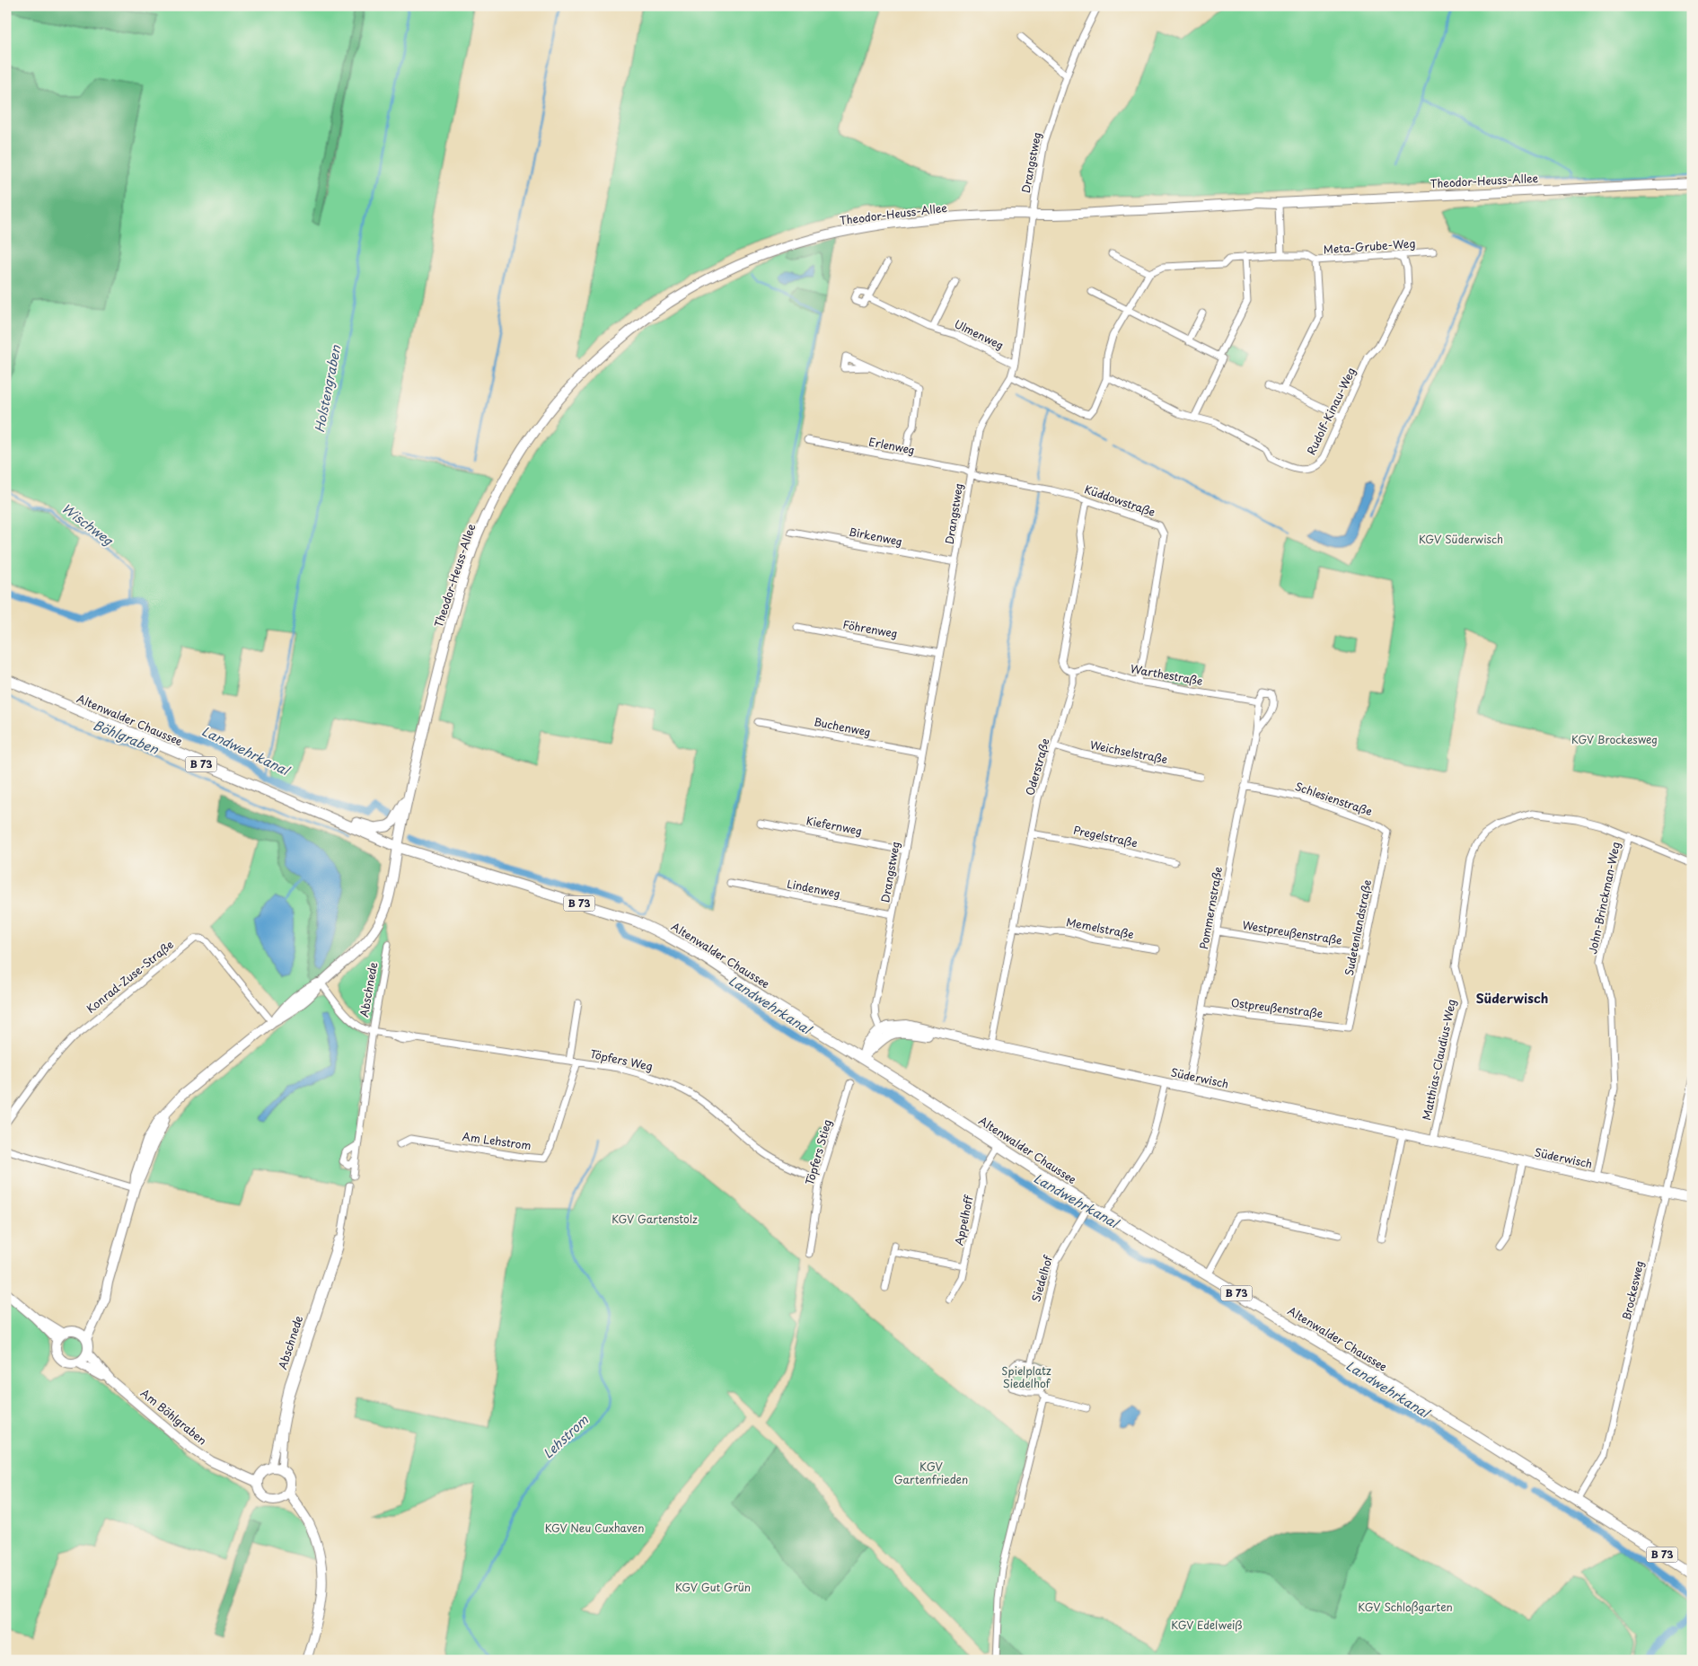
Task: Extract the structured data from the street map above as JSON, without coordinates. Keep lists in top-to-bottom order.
{
  "streets": {
    "main road": ["Altenwalder Chaussee", "B 73"],
    "street": [
      "Drangstweg",
      "Theodor-Heuss-Allee",
      "Meta-Grube-Weg",
      "Ulmenweg",
      "Rudolf-Kinau-Weg",
      "Erlenweg",
      "Küddowstraße",
      "Birkenweg",
      "Föhrenweg",
      "Warthestraße",
      "Buchenweg",
      "Weichselstraße",
      "Oderstraße",
      "Schlesienstraße",
      "Kiefernweg",
      "Pregelstraße",
      "Lindenweg",
      "John-Brinckman-Weg",
      "Pommernstraße",
      "Sudetenlandstraße",
      "Memelstraße",
      "Westpreußenstraße",
      "Konrad-Zuse-Straße",
      "Abschnede",
      "Ostpreußenstraße",
      "Matthias-Claudius-Weg",
      "Töpfers Weg",
      "Süderwisch",
      "Am Lehstrom",
      "Töpfers Stieg",
      "Appelhoff",
      "Siedelhof",
      "Brockesweg",
      "Am Böhlgraben"
    ]
  },
  "crossings": [
    ["Drangstweg", "Theodor-Heuss-Allee"],
    ["Drangstweg", "Ulmenweg"],
    ["Drangstweg", "Erlenweg"],
    ["Drangstweg", "Küddowstraße"],
    ["Drangstweg", "Birkenweg"],
    ["Drangstweg", "Föhrenweg"],
    ["Drangstweg", "Buchenweg"],
    ["Drangstweg", "Kiefernweg"],
    ["Drangstweg", "Lindenweg"],
    ["Drangstweg", "Süderwisch"],
    ["Theodor-Heuss-Allee", "Altenwalder Chaussee"],
    ["Theodor-Heuss-Allee", "Konrad-Zuse-Straße"],
    ["Theodor-Heuss-Allee", "Töpfers Weg"],
    ["Meta-Grube-Weg", "Rudolf-Kinau-Weg"],
    ["Erlenweg", "Küddowstraße"],
    ["Küddowstraße", "Warthestraße"],
    ["Warthestraße", "Oderstraße"],
    ["Warthestraße", "Pommernstraße"],
    ["Altenwalder Chaussee", "Appelhoff"],
    ["Altenwalder Chaussee", "Siedelhof"],
    ["Altenwalder Chaussee", "Brockesweg"],
    ["Weichselstraße", "Oderstraße"],
    ["Oderstraße", "Pregelstraße"],
    ["Oderstraße", "Memelstraße"],
    ["Oderstraße", "Süderwisch"],
    ["Schlesienstraße", "Pommernstraße"],
    ["Schlesienstraße", "Sudetenlandstraße"],
    ["John-Brinckman-Weg", "Matthias-Claudius-Weg"],
    ["John-Brinckman-Weg", "Süderwisch"],
    ["Pommernstraße", "Westpreußenstraße"],
    ["Pommernstraße", "Ostpreußenstraße"],
    ["Pommernstraße", "Süderwisch"],
    ["Sudetenlandstraße", "Westpreußenstraße"],
    ["Sudetenlandstraße", "Ostpreußenstraße"],
    ["Abschnede", "Töpfers Weg"],
    ["Abschnede", "Am Böhlgraben"],
    ["Matthias-Claudius-Weg", "Süderwisch"],
    ["Töpfers Weg", "Am Lehstrom"],
    ["Töpfers Weg", "Töpfers Stieg"],
    ["Süderwisch", "Brockesweg"]
  ],
  "districts": ["Süderwisch"],
  "water": [
    "Holstengraben",
    "Wischweg",
    "Böhlgraben",
    "Landwehrkanal",
    "Lehstrom"
  ],
  "parks": [
    "KGV Süderwisch",
    "KGV Brockesweg",
    "KGV Gartenstolz",
    "Spielplatz Siedelhof",
    "KGV Gartenfrieden",
    "KGV Neu Cuxhaven",
    "KGV Gut Grün",
    "KGV Schloßgarten",
    "KGV Edelweiß"
  ]
}
